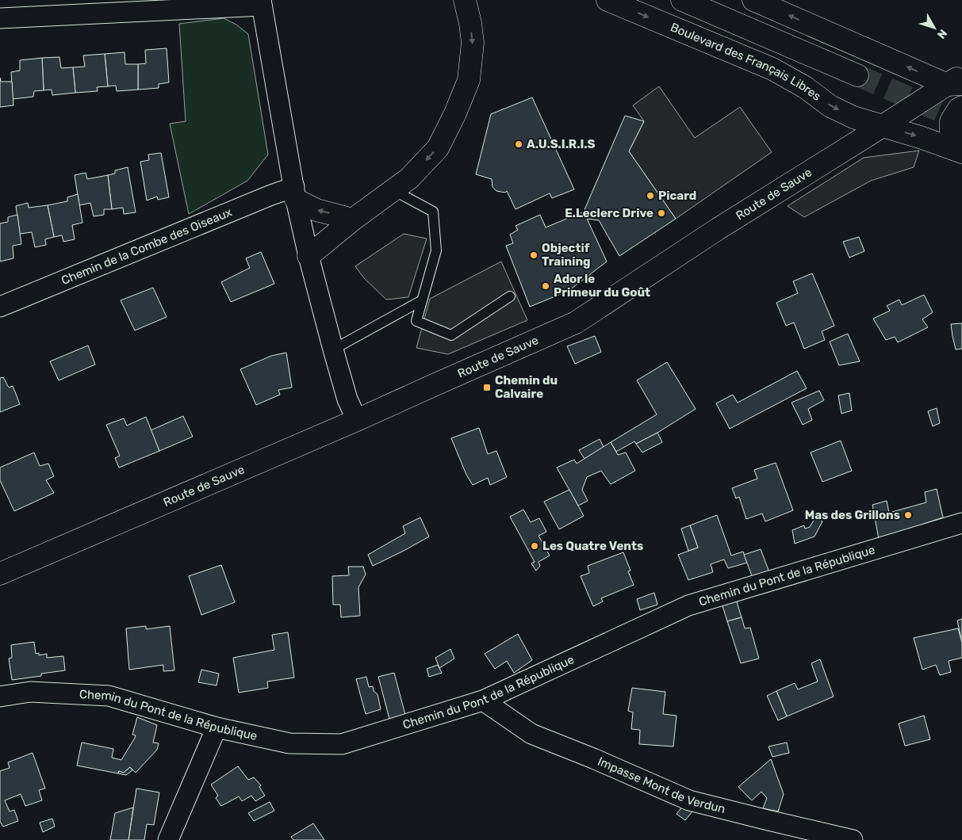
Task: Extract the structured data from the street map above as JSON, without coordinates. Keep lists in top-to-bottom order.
{
  "streets": {
    "main road": ["Boulevard des Français Libres", "Route de Sauve"],
    "street": ["Chemin de la Combe des Oiseaux", "Chemin du Pont de la République", "Impasse Mont de Verdun"]
  },
  "crossings": [
    ["Boulevard des Français Libres", "Route de Sauve"],
    ["Chemin du Pont de la République", "Impasse Mont de Verdun"]
  ],
  "places": {
    "other": [
      "A.U.S.I.R.I.S",
      "Picard",
      "E.Leclerc Drive",
      "Objectif Training",
      "Ador le Primeur du Goût",
      "Mas des Grillons",
      "Les Quatre Vents"
    ],
    "transit": ["Chemin du Calvaire"]
  },
  "north": "bottom right"
}
